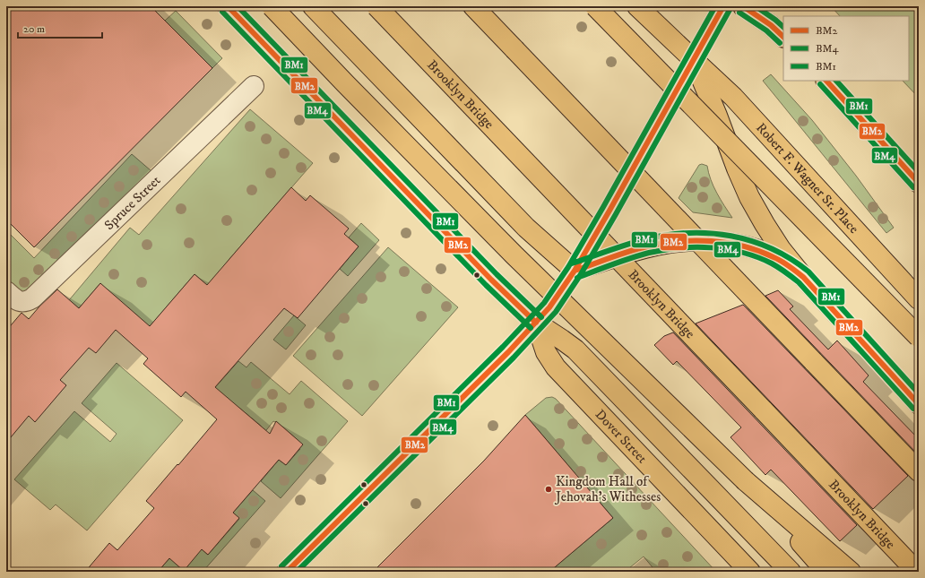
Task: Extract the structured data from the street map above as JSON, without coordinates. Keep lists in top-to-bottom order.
{
  "streets": {
    "main road": ["Brooklyn Bridge", "Robert F. Wagner Sr. Place", "Dover Street"],
    "street": ["Spruce Street"]
  },
  "places": ["Kingdom Hall of Jehovah's Withesses"],
  "lines": ["transit line BM2", "transit line BM1", "transit line BM4"],
  "legend": ["BM2", "BM4", "BM1"],
  "scale_bar": "20 m"
}
